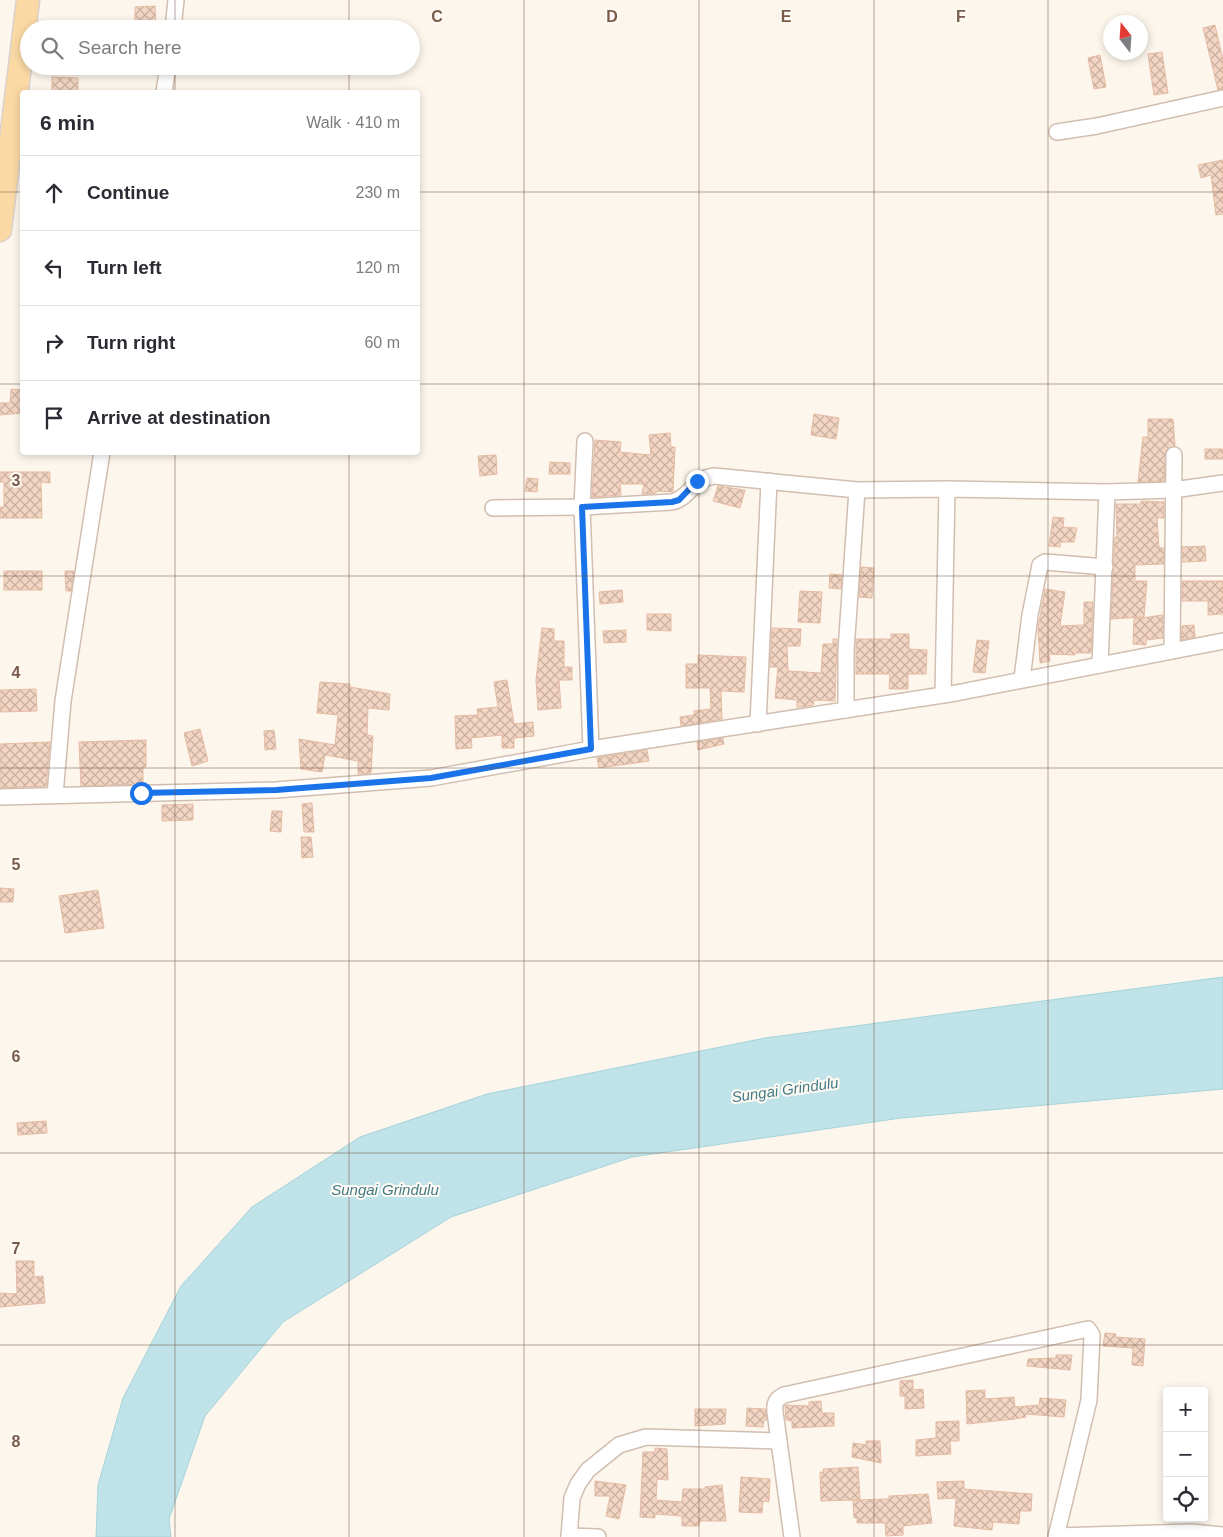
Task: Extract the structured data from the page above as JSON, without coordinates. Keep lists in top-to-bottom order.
{
  "water": ["Sungai Grindulu"],
  "north": "top",
  "page": {
    "search": "Search here",
    "heading": ["6 min", "Walk · 410 m"],
    "list": [
      ["Continue", "230 m"],
      ["Turn left", "120 m"],
      ["Turn right", "60 m"],
      "Arrive at destination"
    ],
    "map_buttons": ["+", "−"]
  },
  "grid": {
    "columns": [
      "C",
      "D",
      "E",
      "F"
    ],
    "rows": [
      "3",
      "4",
      "5",
      "6",
      "7",
      "8"
    ]
  }
}
